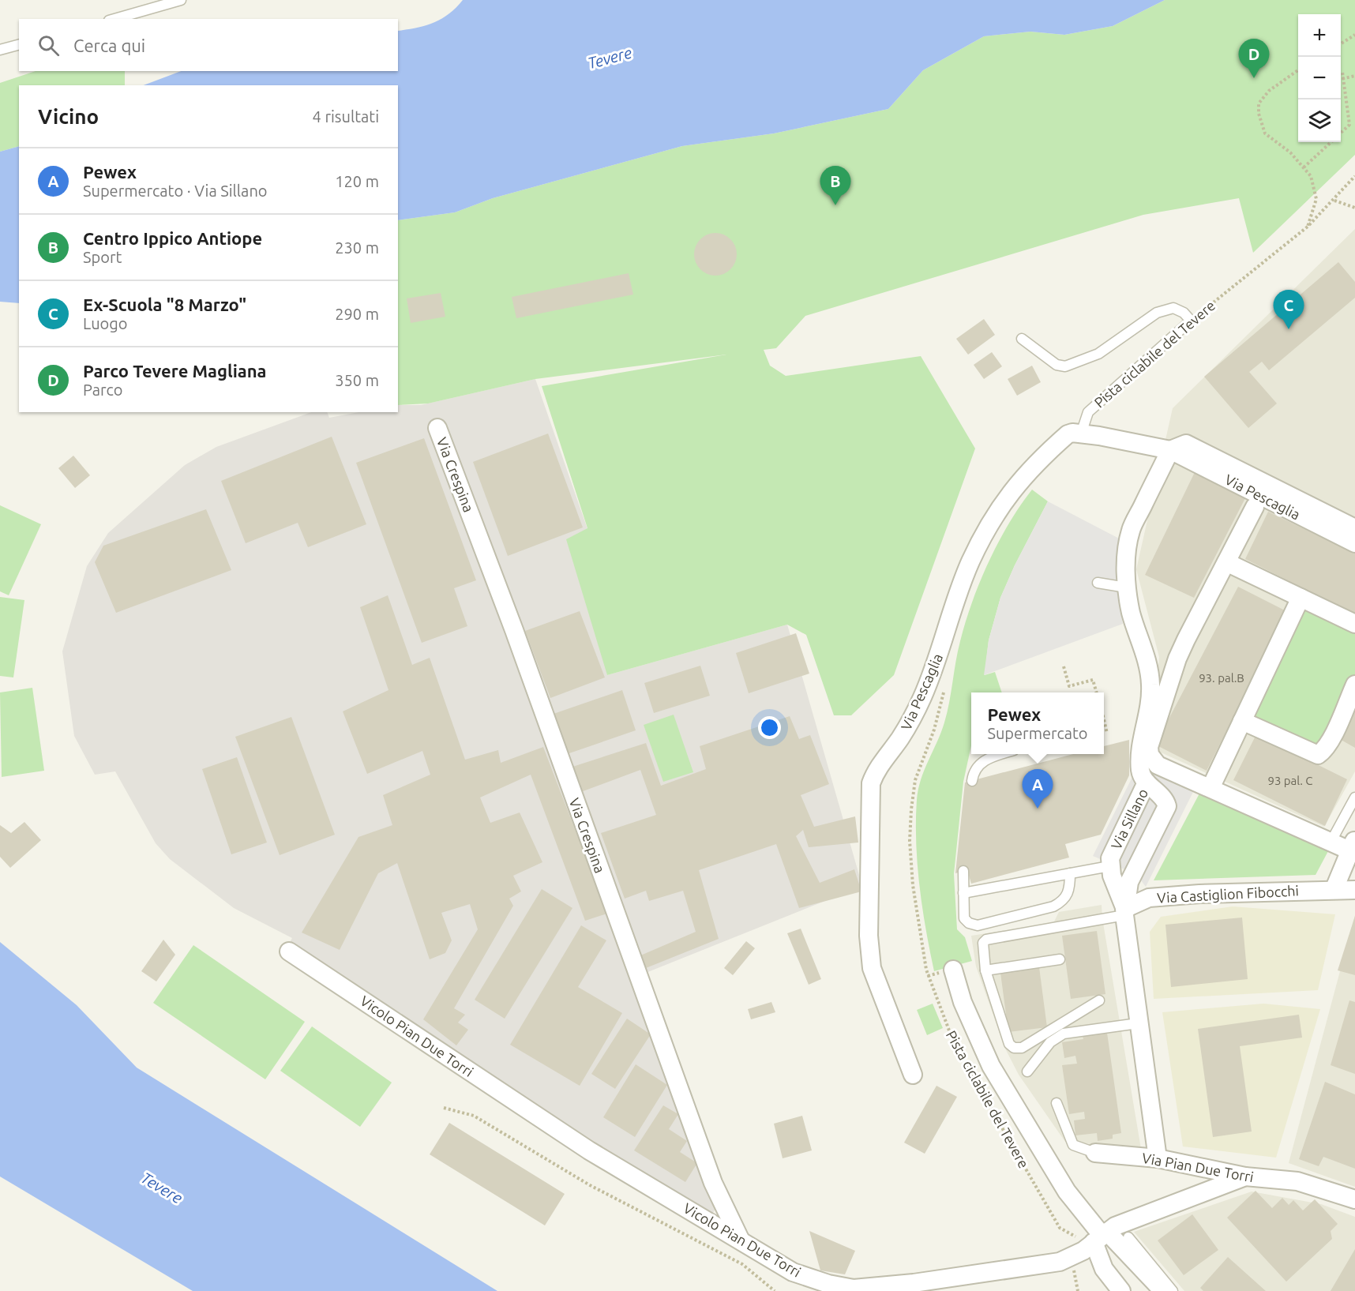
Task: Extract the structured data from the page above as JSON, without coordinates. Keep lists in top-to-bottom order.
{
  "streets": {
    "street": [
      "Via Crespina",
      "Via Pescaglia",
      "Via Sillano",
      "Via Castiglion Fibocchi",
      "Vicolo Pian Due Torri",
      "Via Pian Due Torri"
    ],
    "lane": ["Pista ciclabile del Tevere"]
  },
  "crossings": [
    ["Pista ciclabile del Tevere", "Via Pescaglia"],
    ["Pista ciclabile del Tevere", "Vicolo Pian Due Torri"],
    ["Via Crespina", "Vicolo Pian Due Torri"],
    ["Via Sillano", "Via Castiglion Fibocchi"],
    ["Via Sillano", "Via Pian Due Torri"],
    ["Vicolo Pian Due Torri", "Via Pian Due Torri"]
  ],
  "water": ["Tevere"],
  "house_numbers": ["93. pal.B", "93 pal. C"],
  "page": {
    "map_buttons": ["+", "−"],
    "search": "Cerca qui",
    "pins": [
      "D",
      "B",
      "C",
      "A"
    ],
    "heading": ["Vicino", "4 risultati"],
    "list": [
      {
        "mark": "A",
        "name": "Pewex",
        "note": "Supermercato · Via Sillano",
        "value": "120 m"
      },
      {
        "mark": "B",
        "name": "Centro Ippico Antiope",
        "note": "Sport",
        "value": "230 m"
      },
      {
        "mark": "C",
        "name": "Ex-Scuola \"8 Marzo\"",
        "note": "Luogo",
        "value": "290 m"
      },
      {
        "mark": "D",
        "name": "Parco Tevere Magliana",
        "note": "Parco",
        "value": "350 m"
      }
    ],
    "popup": ["Pewex", "Supermercato"]
  }
}
